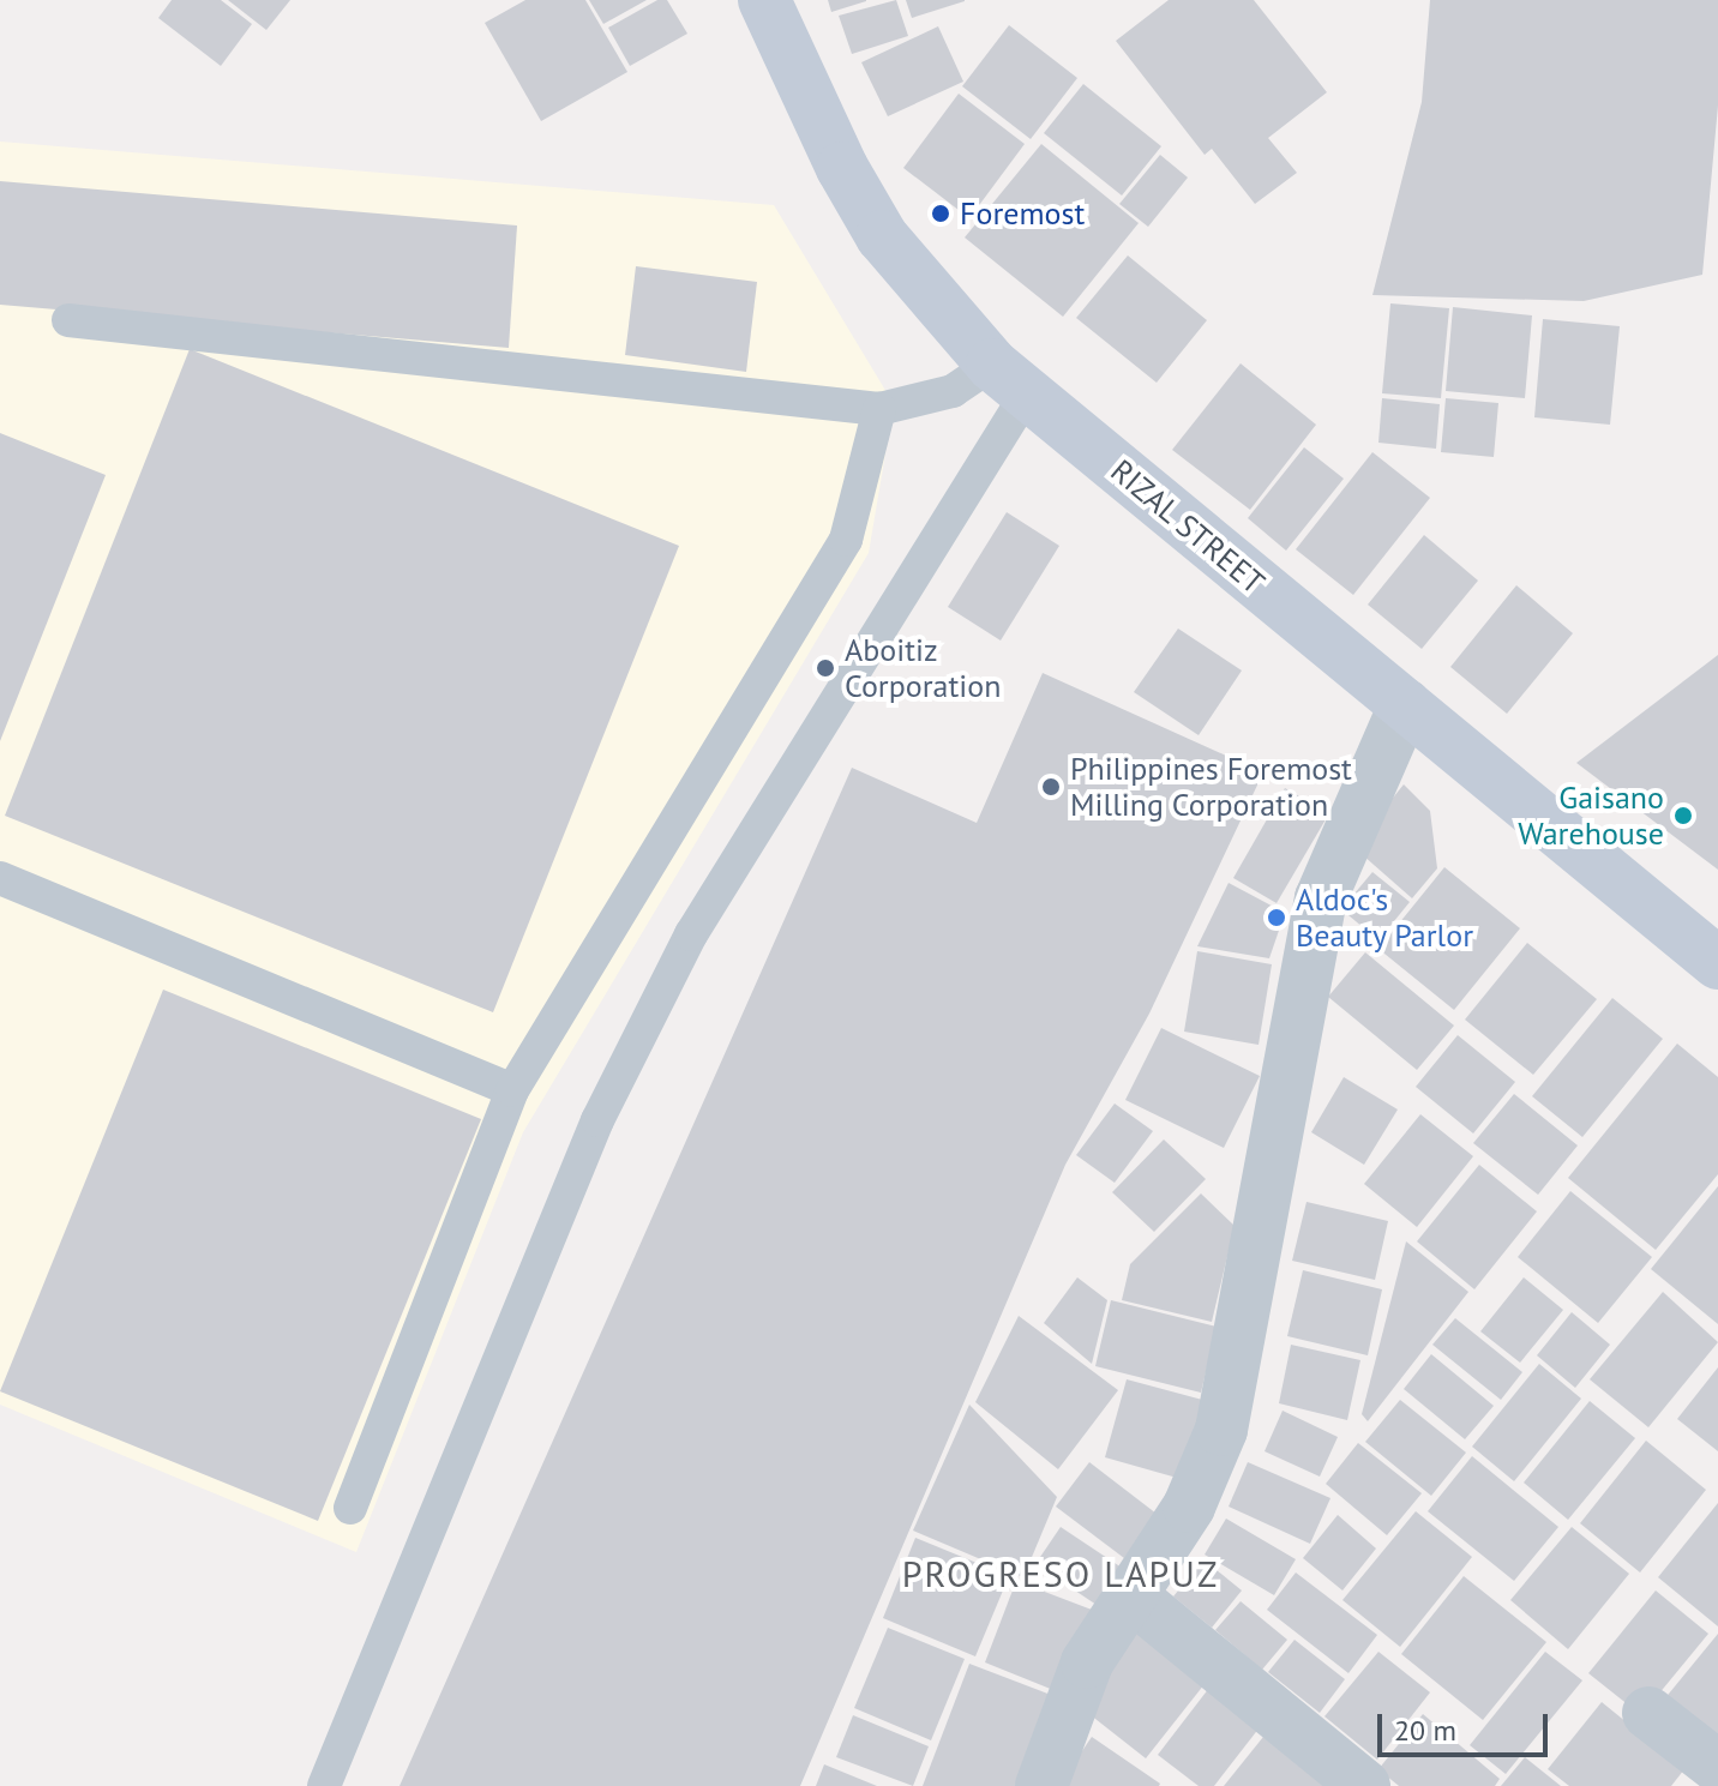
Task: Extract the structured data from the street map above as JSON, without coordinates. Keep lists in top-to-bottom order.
{
  "streets": {
    "main road": ["RIZAL STREET"]
  },
  "districts": ["PROGRESO LAPUZ"],
  "places": [
    "Foremost",
    "Aboitiz Corporation",
    "Philippines Foremost Milling Corporation",
    "Gaisano Warehouse",
    "Aldoc's Beauty Parlor"
  ],
  "scale_bar": "20 m"
}
